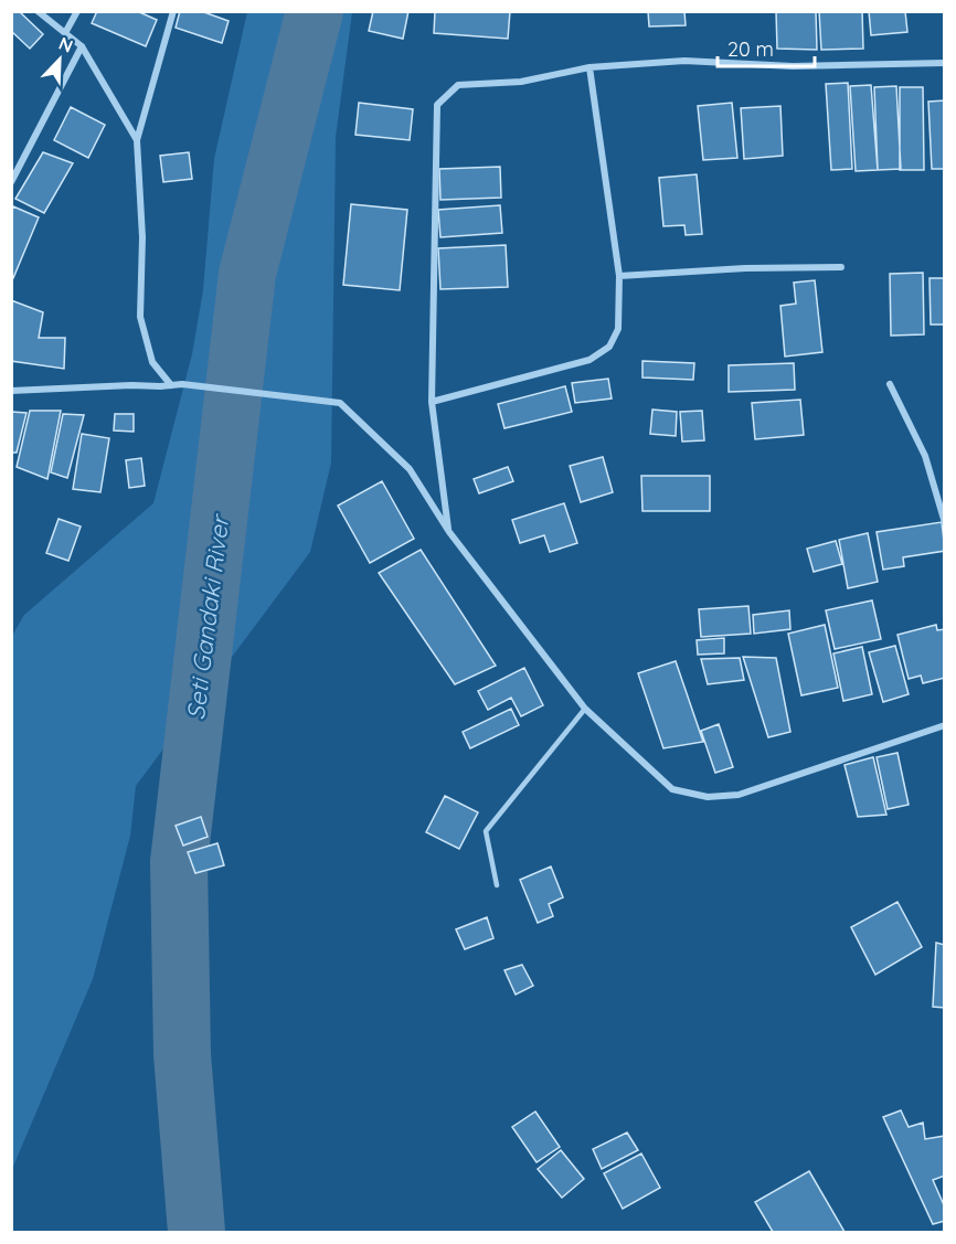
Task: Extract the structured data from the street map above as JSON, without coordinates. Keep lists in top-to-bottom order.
{
  "water": ["Seti Gandaki River"],
  "scale_bar": "20 m",
  "north": "top right"
}
